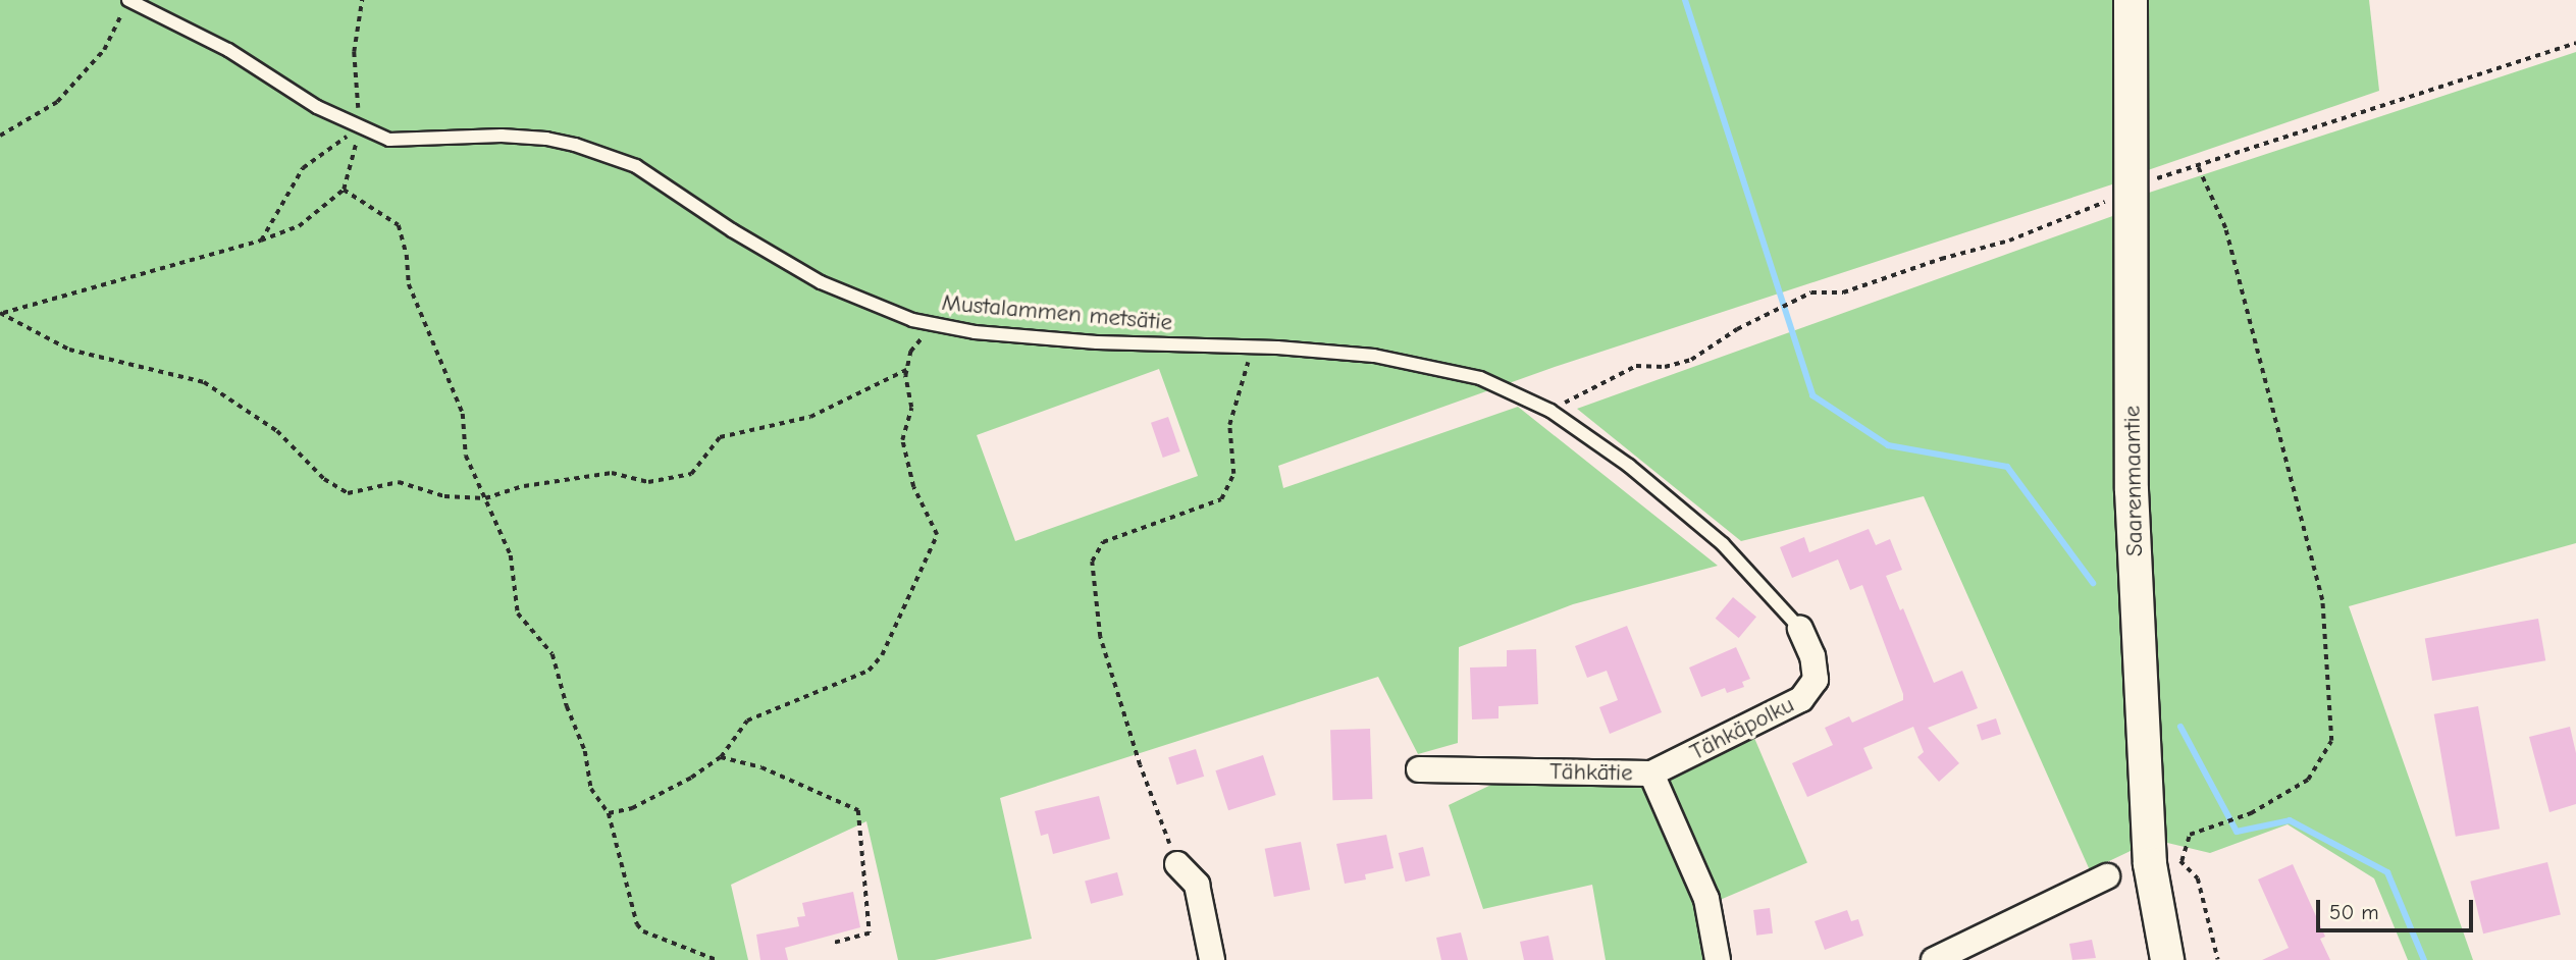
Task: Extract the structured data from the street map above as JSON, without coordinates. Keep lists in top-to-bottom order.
{
  "streets": {
    "street": ["Saarenmaantie", "Tähkäpolku", "Tähkätie"],
    "lane": ["Mustalammen metsätie"]
  },
  "crossings": [
    ["Mustalammen metsätie", "Tähkäpolku"],
    ["Tähkäpolku", "Tähkätie"]
  ],
  "scale_bar": "50 m"
}
